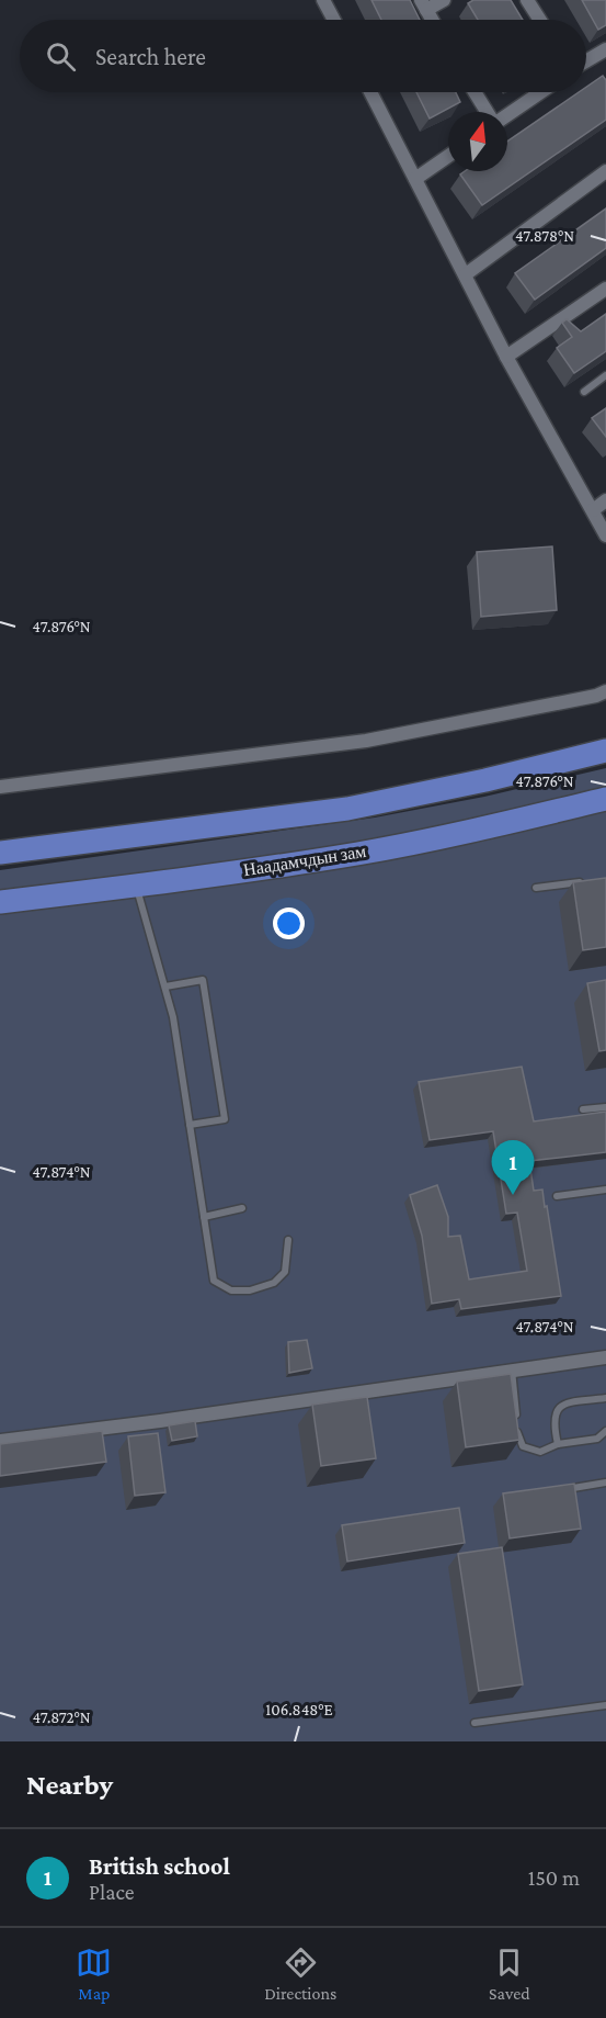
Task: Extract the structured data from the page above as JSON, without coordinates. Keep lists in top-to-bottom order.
{
  "streets": {
    "highway": ["Наадамчдын зам"]
  },
  "north": "top",
  "page": {
    "search": "Search here",
    "pins": "1",
    "heading": "Nearby",
    "list": [
      {
        "mark": "1",
        "name": "British school",
        "note": "Place",
        "value": "150 m"
      }
    ],
    "nav": ["Map", "Directions", "Saved"]
  },
  "coordinates": [
    "47.878°N",
    "47.876°N",
    "47.874°N",
    "106.848°E",
    "47.872°N"
  ]
}
